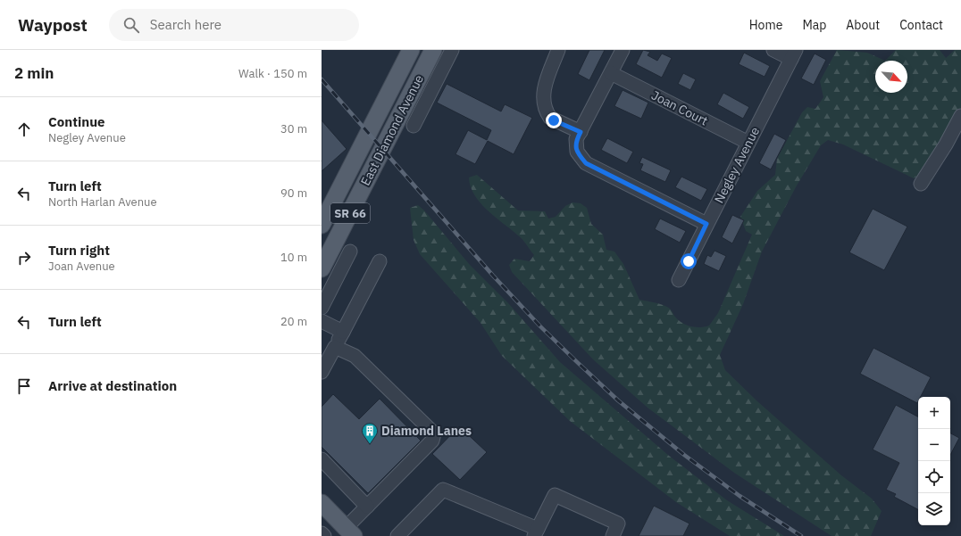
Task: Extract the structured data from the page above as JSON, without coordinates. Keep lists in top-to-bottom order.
{
  "streets": {
    "main road": ["East Diamond Avenue", "SR 66"],
    "street": ["Joan Court", "Negley Avenue"]
  },
  "crossings": [
    ["Joan Court", "Negley Avenue"]
  ],
  "places": {
    "building": ["Diamond Lanes"]
  },
  "north": "bottom right",
  "page": {
    "header": "Waypost",
    "search": "Search here",
    "nav": [
      "Home",
      "Map",
      "About",
      "Contact"
    ],
    "heading": ["2 min", "Walk · 150 m"],
    "list": [
      ["Continue", "Negley Avenue", "30 m"],
      ["Turn left", "North Harlan Avenue", "90 m"],
      ["Turn right", "Joan Avenue", "10 m"],
      ["Turn left", "20 m"],
      "Arrive at destination"
    ],
    "map_buttons": ["+", "−"]
  }
}
